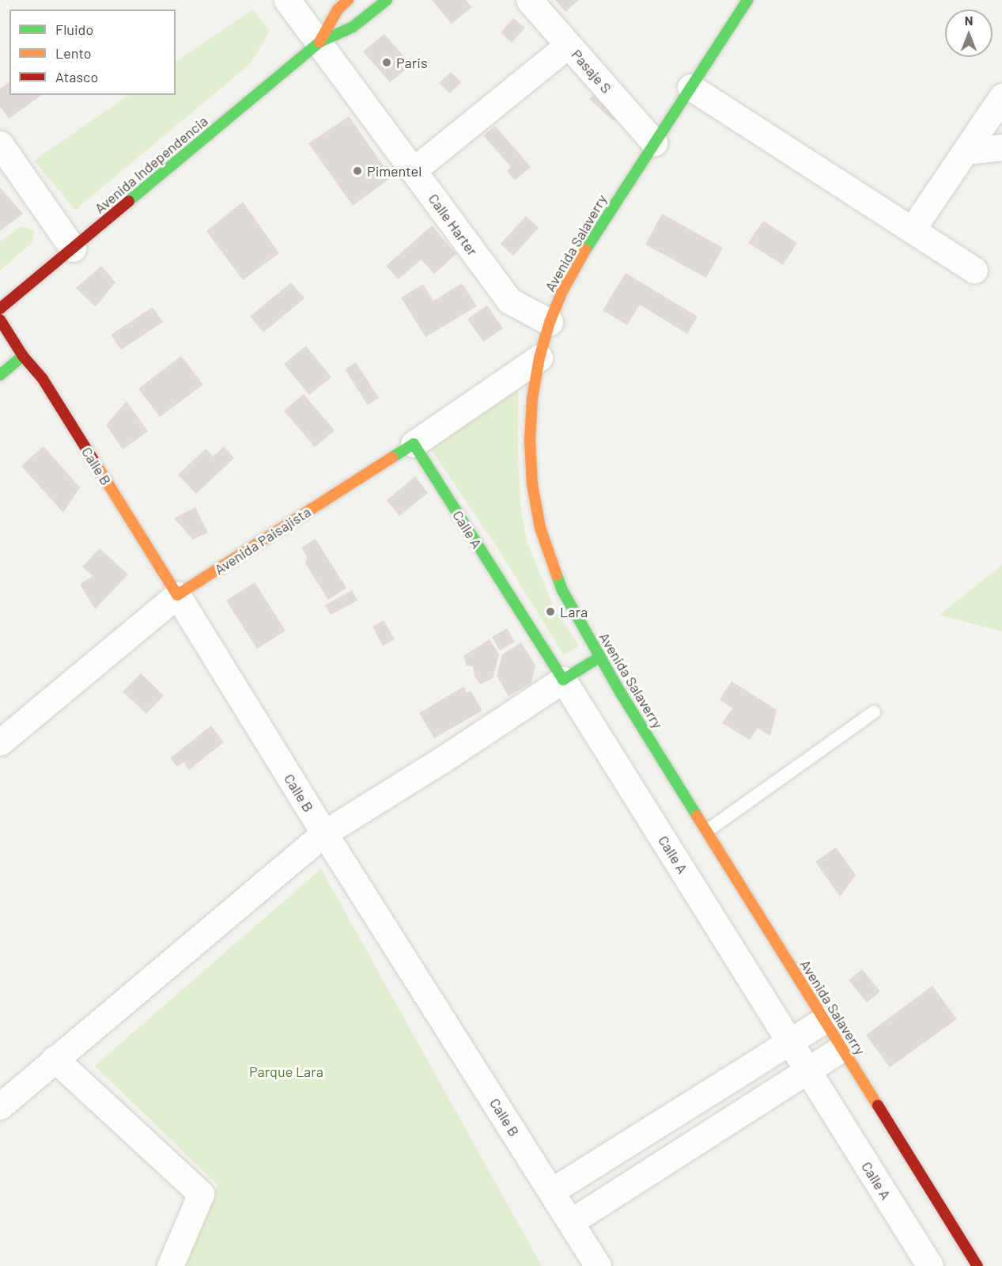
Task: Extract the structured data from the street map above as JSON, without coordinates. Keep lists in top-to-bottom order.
{
  "streets": {
    "main road": [
      "Avenida Independencia",
      "Avenida Salaverry",
      "Calle B",
      "Calle A",
      "Avenida Paisajista"
    ],
    "street": ["Pasaje S", "Calle Harter"]
  },
  "crossings": [
    ["Pasaje S", "Avenida Salaverry"],
    ["Avenida Independencia", "Calle Harter"],
    ["Calle Harter", "Avenida Salaverry"],
    ["Avenida Salaverry", "Avenida Paisajista"],
    ["Calle B", "Avenida Paisajista"],
    ["Calle A", "Avenida Paisajista"]
  ],
  "parks": ["Parque Lara"],
  "places": ["Paris", "Pimentel", "Lara"],
  "legend": ["Fluido", "Lento", "Atasco"],
  "north": "top"
}
